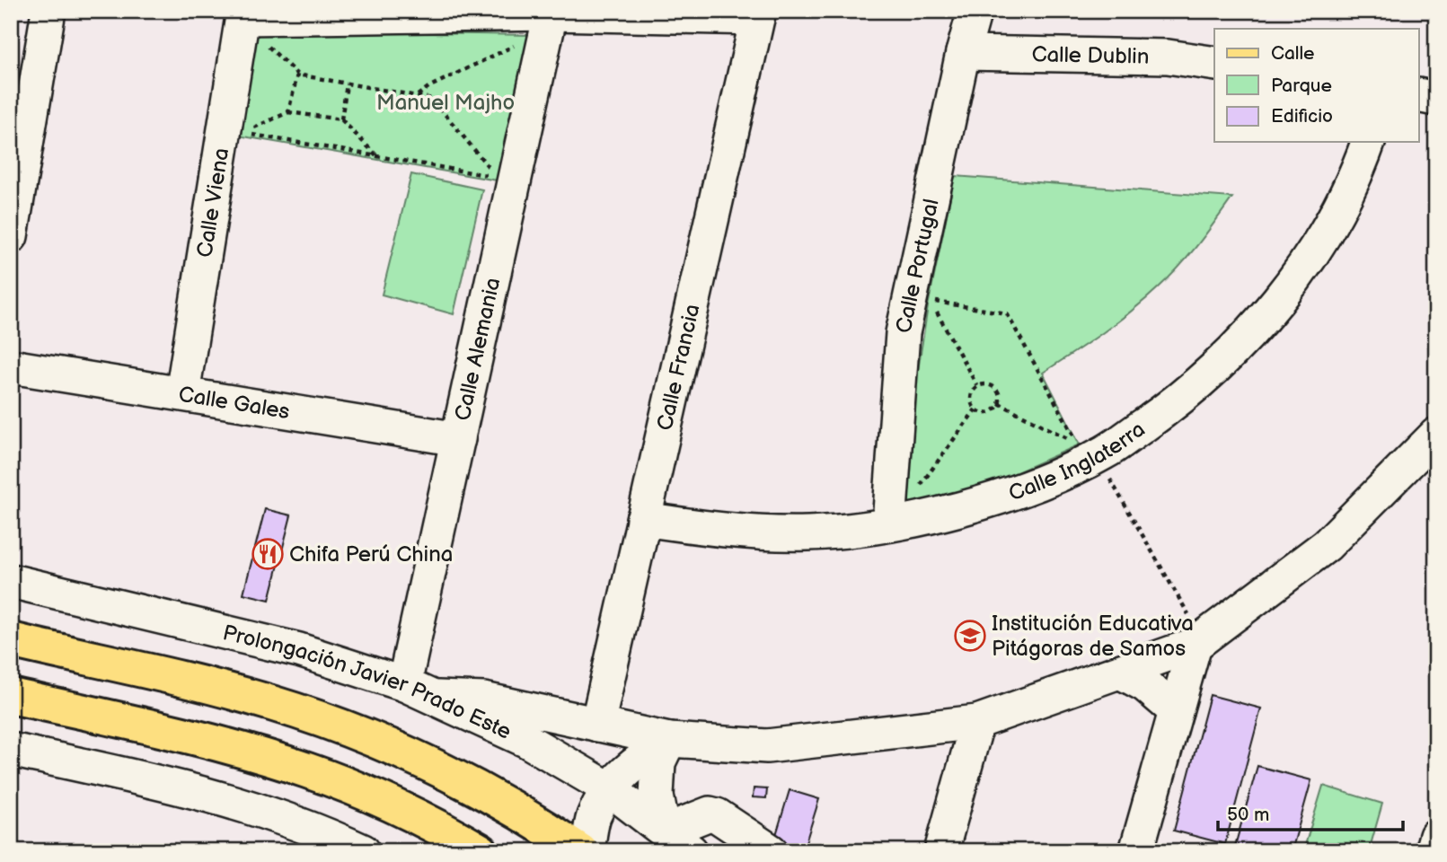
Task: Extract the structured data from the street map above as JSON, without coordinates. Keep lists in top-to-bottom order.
{
  "streets": {
    "street": [
      "Calle Dublin",
      "Calle Viena",
      "Calle Portugal",
      "Calle Alemania",
      "Calle Francia",
      "Calle Gales",
      "Calle Inglaterra",
      "Prolongación Javier Prado Este"
    ]
  },
  "crossings": [
    ["Calle Dublin", "Calle Portugal"],
    ["Calle Viena", "Calle Gales"],
    ["Calle Portugal", "Calle Inglaterra"],
    ["Calle Alemania", "Calle Gales"],
    ["Calle Alemania", "Prolongación Javier Prado Este"],
    ["Calle Francia", "Calle Inglaterra"]
  ],
  "parks": ["Manuel Majho"],
  "places": {
    "restaurant": ["Chifa Perú China"],
    "school or university": ["Institución Educativa Pitágoras de Samos"]
  },
  "legend": ["Calle", "Parque", "Edificio"],
  "scale_bar": "50 m"
}
